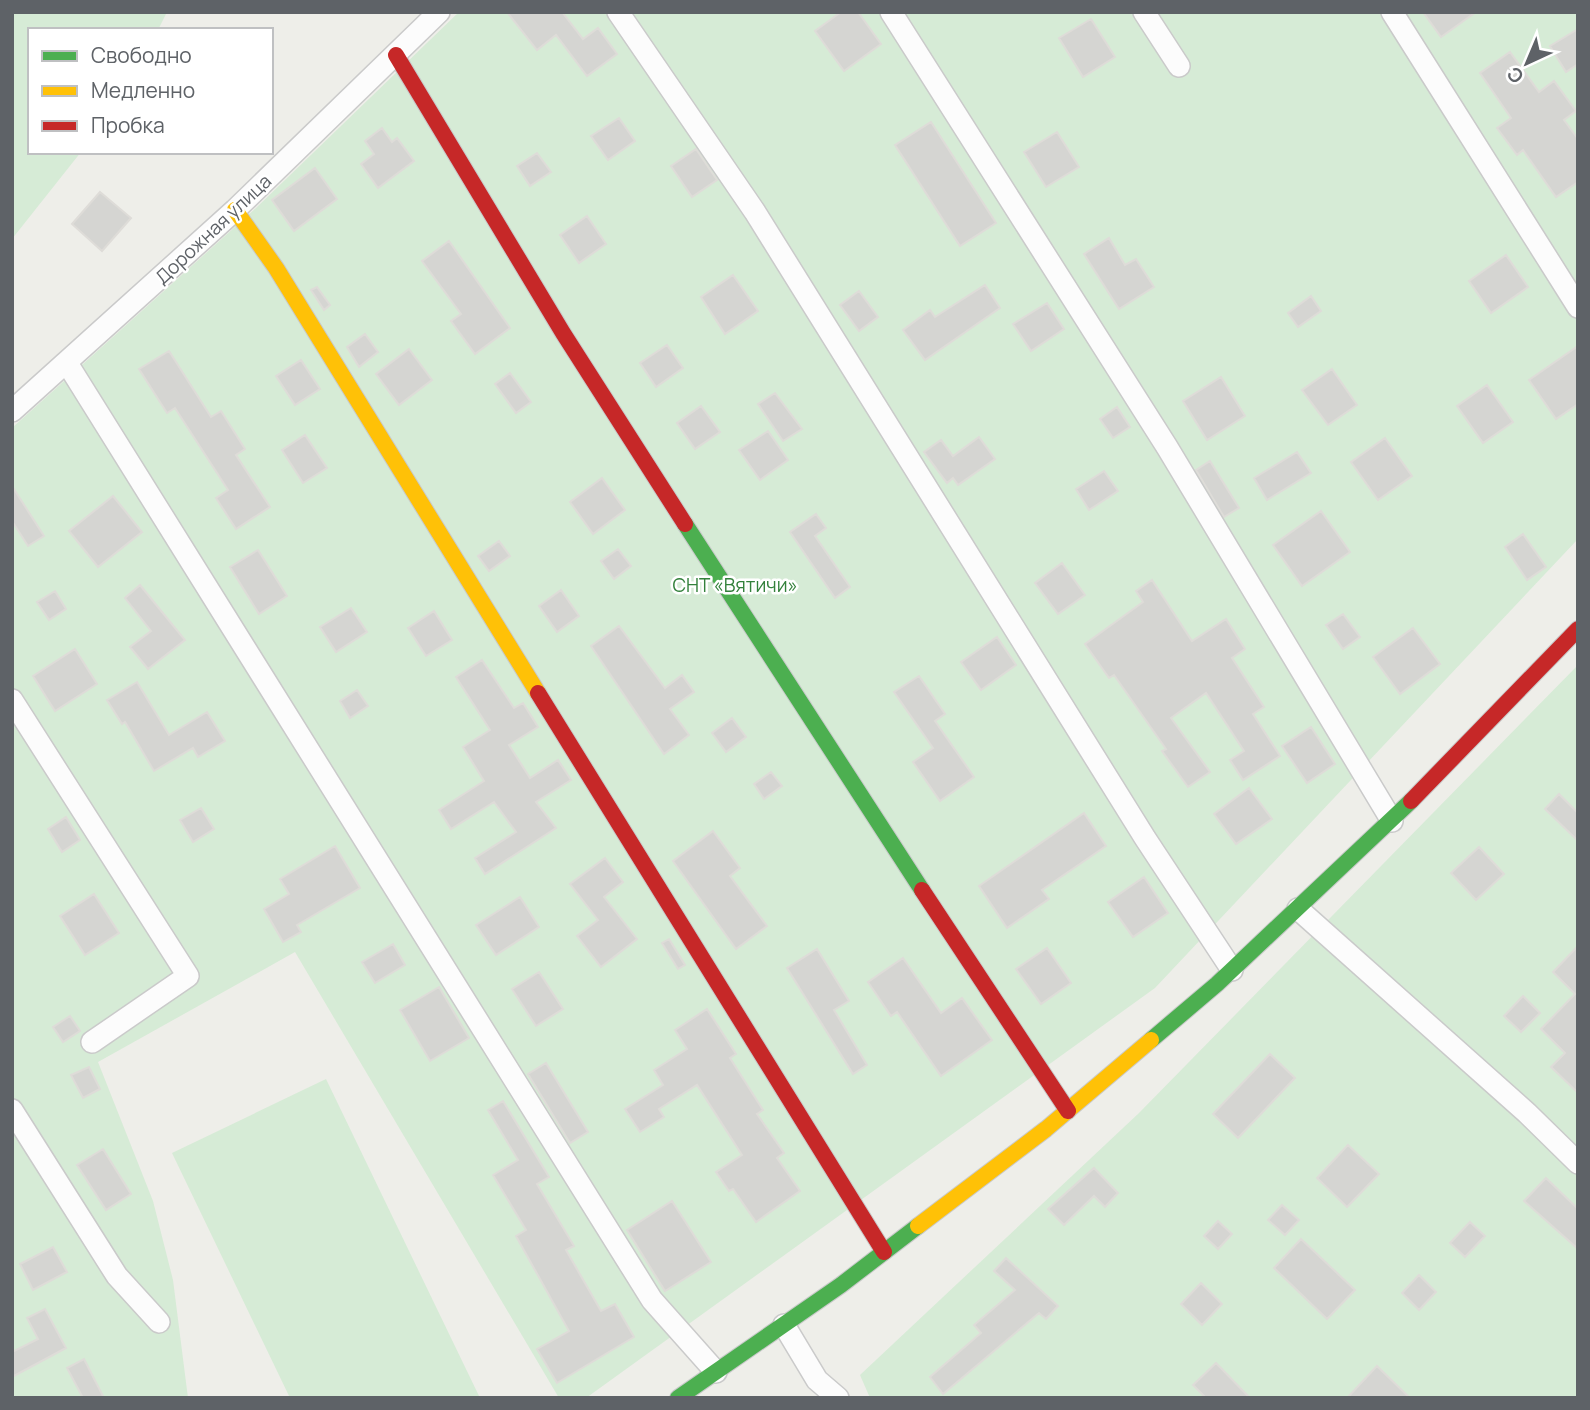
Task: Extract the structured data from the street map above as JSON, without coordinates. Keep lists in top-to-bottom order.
{
  "streets": {
    "street": ["Дорожная улица"]
  },
  "parks": ["СНТ «Вятичи»"],
  "legend": ["Свободно", "Медленно", "Пробка"],
  "north": "bottom left"
}
